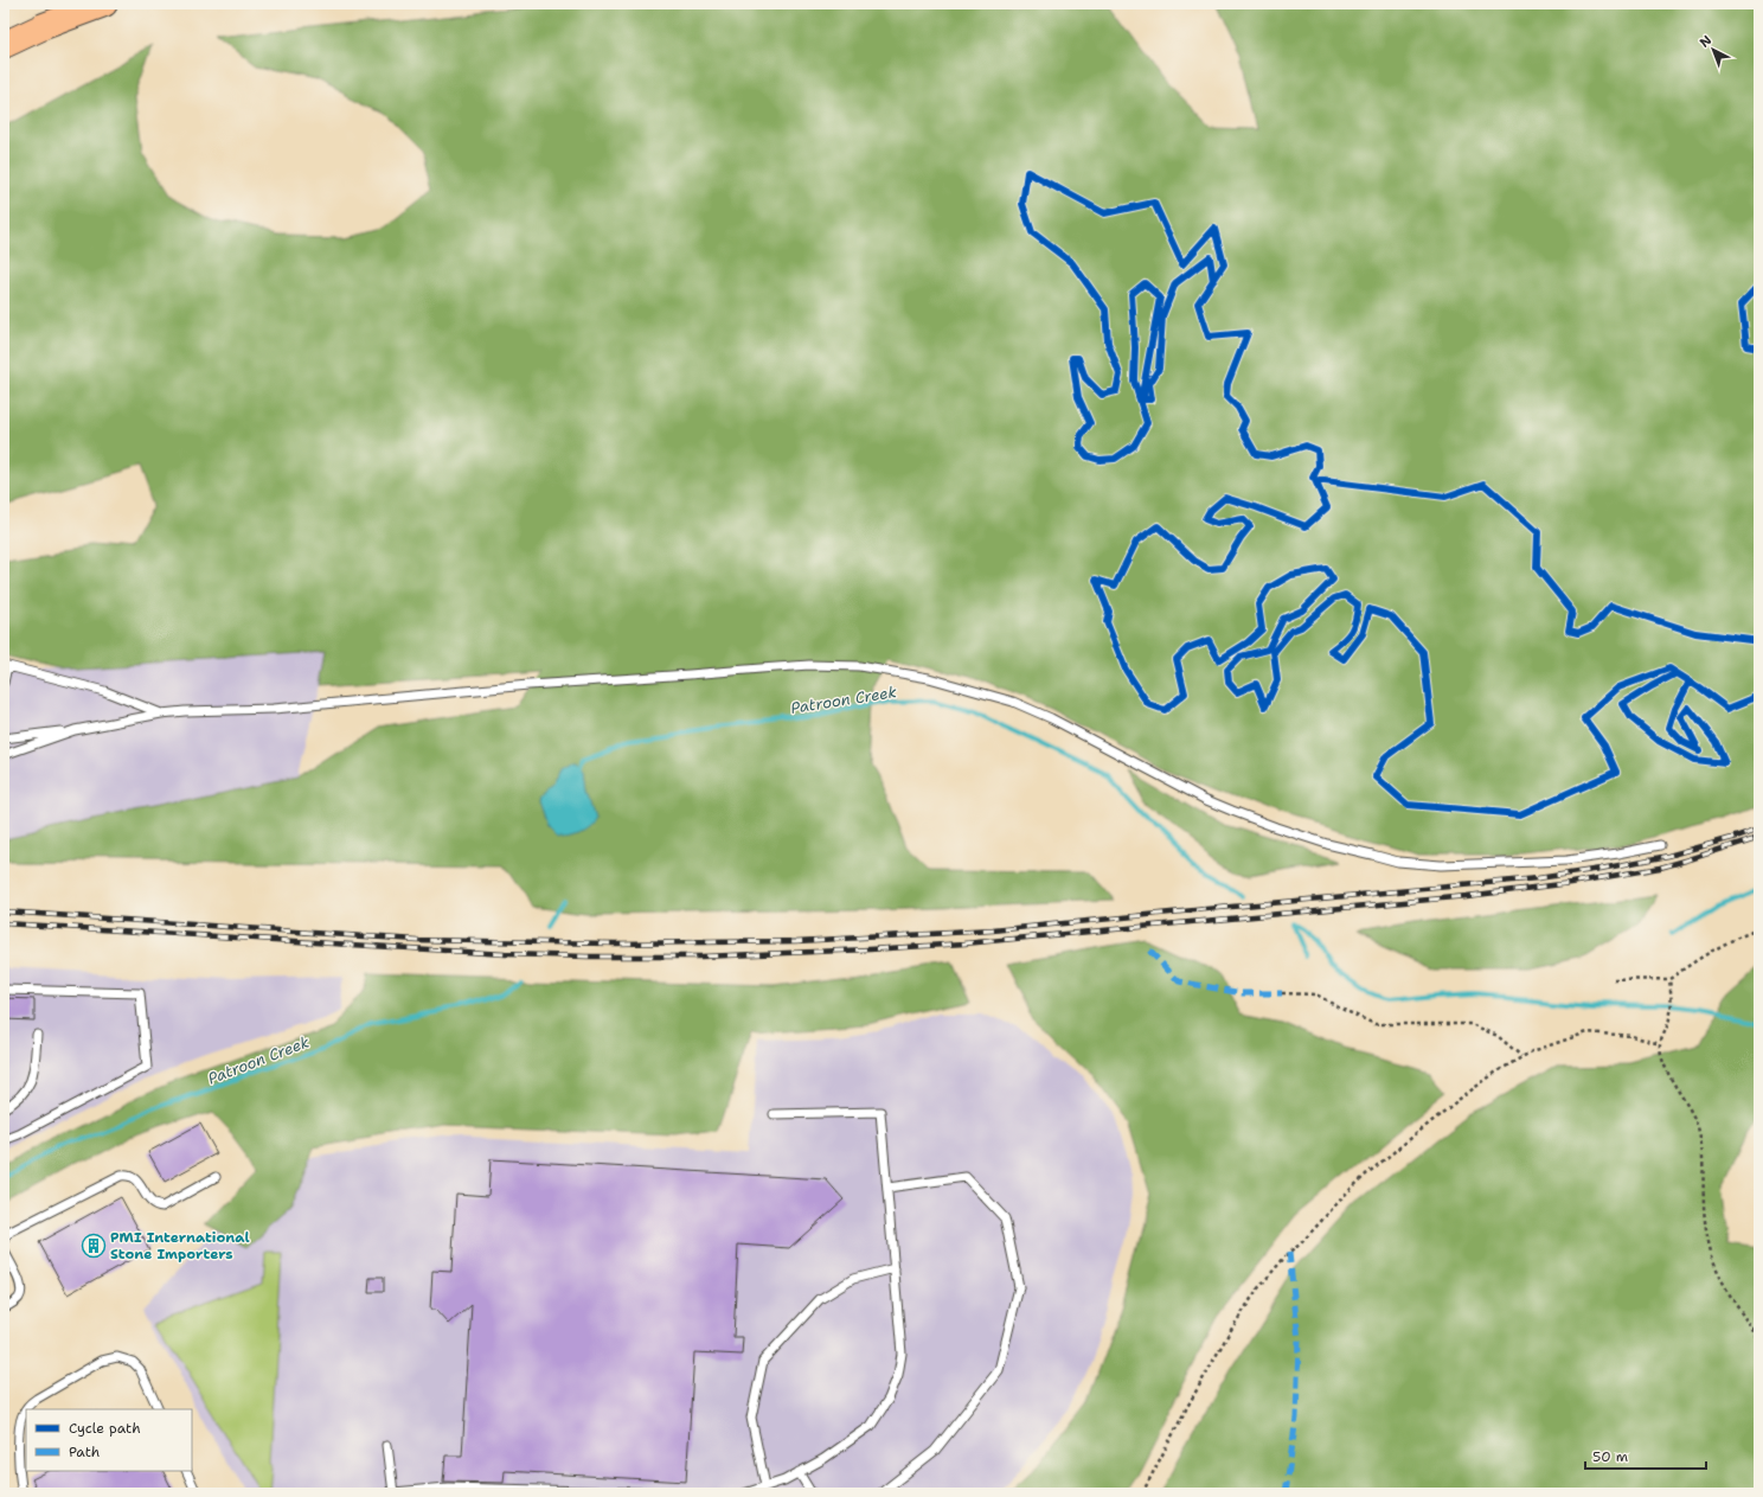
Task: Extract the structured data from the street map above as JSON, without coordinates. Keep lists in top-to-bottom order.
{
  "water": ["Patroon Creek"],
  "places": {
    "building": ["PMI International Stone Importers"]
  },
  "legend": ["Cycle path", "Path"],
  "scale_bar": "50 m",
  "north": "top left"
}
